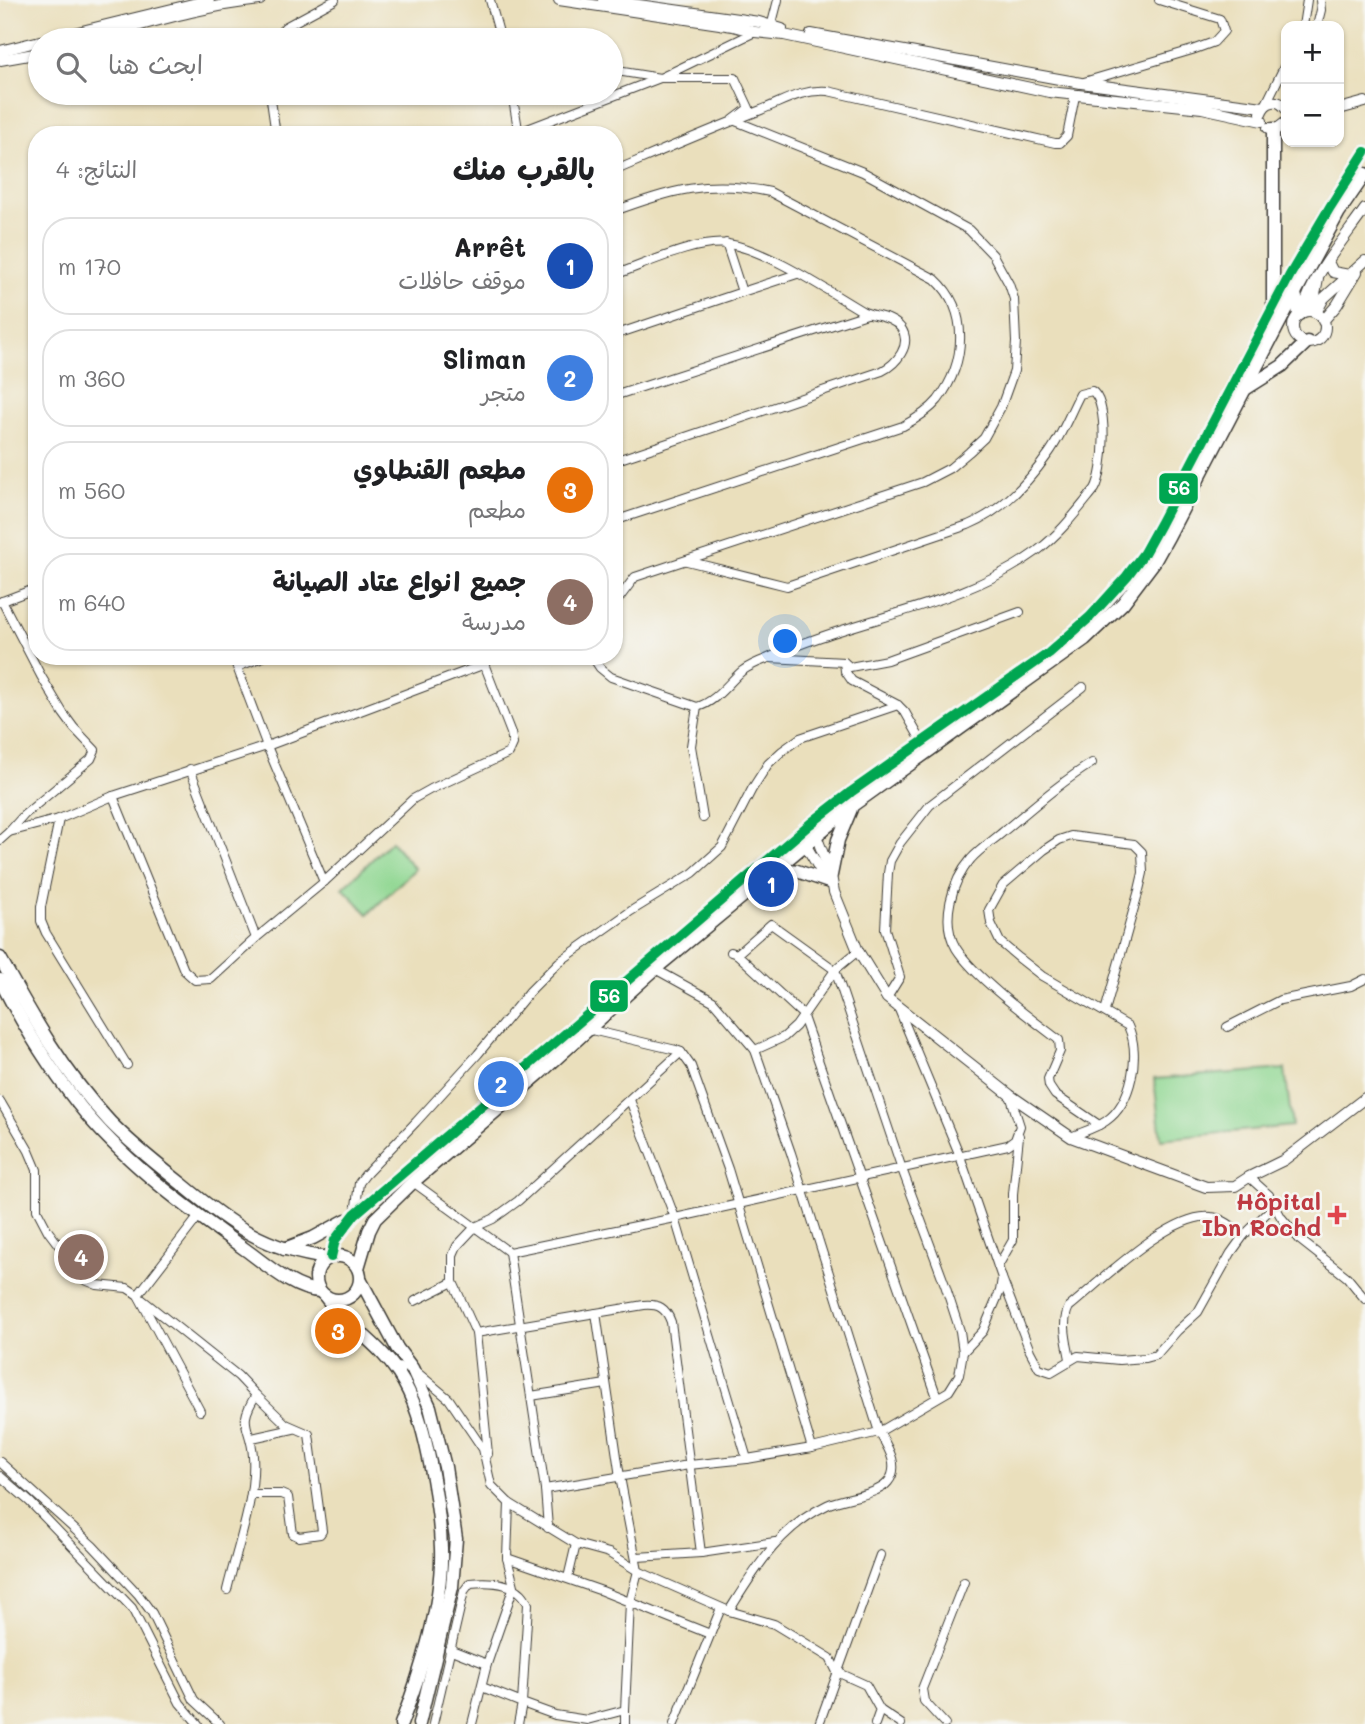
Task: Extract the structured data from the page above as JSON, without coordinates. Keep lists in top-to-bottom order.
{
  "places": {
    "health": ["Hôpital Ibn Rochd"]
  },
  "lines": ["transit line 56"],
  "page": {
    "map_buttons": ["+", "−"],
    "search": "ابحث هنا",
    "heading": ["بالقرب منك", "النتائج: 4"],
    "list": [
      {
        "mark": "1",
        "name": "Arrêt",
        "note": "موقف حافلات",
        "value": "170 m"
      },
      {
        "mark": "2",
        "name": "Sliman",
        "note": "متجر",
        "value": "360 m"
      },
      {
        "mark": "3",
        "name": "مطعم القنطاوي",
        "note": "مطعم",
        "value": "560 m"
      },
      {
        "mark": "4",
        "name": "جميع انواع عتاد الصيانة",
        "note": "مدرسة",
        "value": "640 m"
      }
    ],
    "pins": [
      "1",
      "2",
      "4",
      "3"
    ]
  }
}
